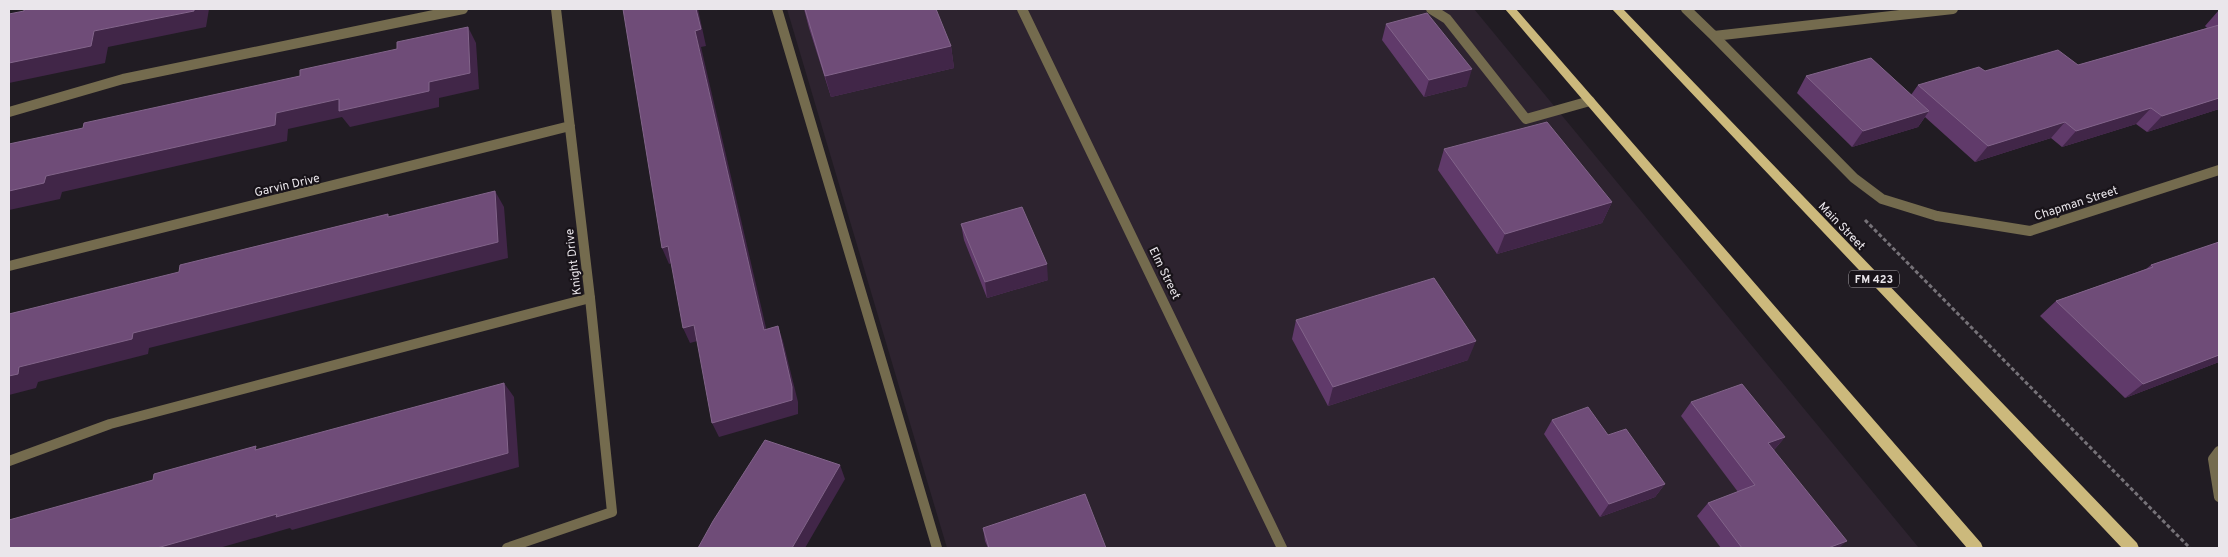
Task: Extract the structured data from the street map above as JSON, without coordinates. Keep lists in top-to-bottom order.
{
  "streets": {
    "main road": ["Main Street", "FM 423"],
    "street": [
      "Garvin Drive",
      "Chapman Street",
      "Knight Drive",
      "Elm Street"
    ]
  },
  "crossings": [
    ["Garvin Drive", "Knight Drive"]
  ]
}
